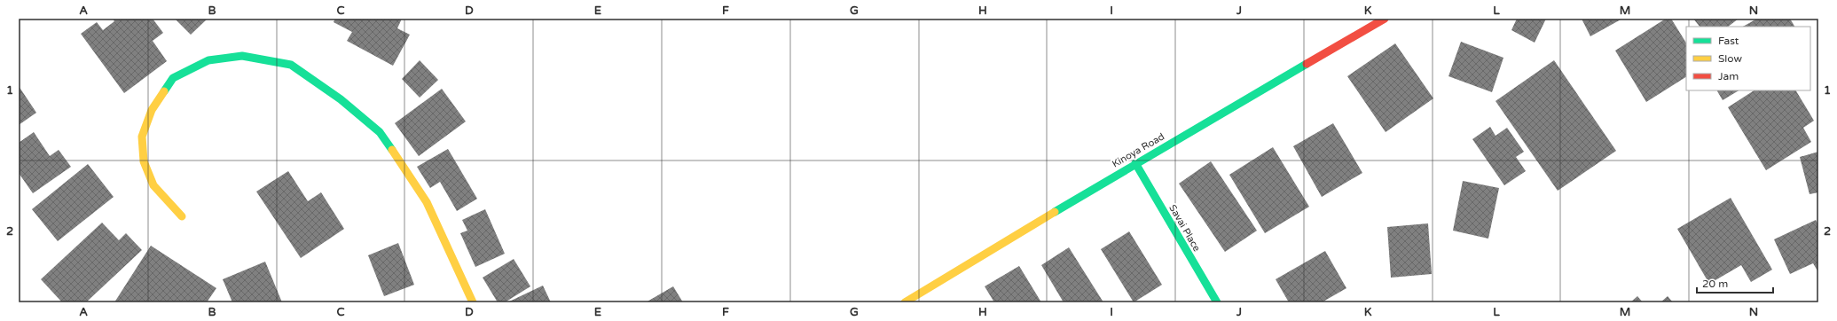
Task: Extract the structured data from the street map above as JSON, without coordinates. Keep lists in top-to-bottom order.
{
  "streets": {
    "street": ["Kinoya Road", "Savai Place"]
  },
  "crossings": [
    ["Kinoya Road", "Savai Place"]
  ],
  "legend": ["Fast", "Slow", "Jam"],
  "scale_bar": "20 m",
  "grid": {
    "columns": [
      "A",
      "B",
      "C",
      "D",
      "E",
      "F",
      "G",
      "H",
      "I",
      "J",
      "K",
      "L",
      "M",
      "N"
    ],
    "rows": ["1", "2"]
  }
}
